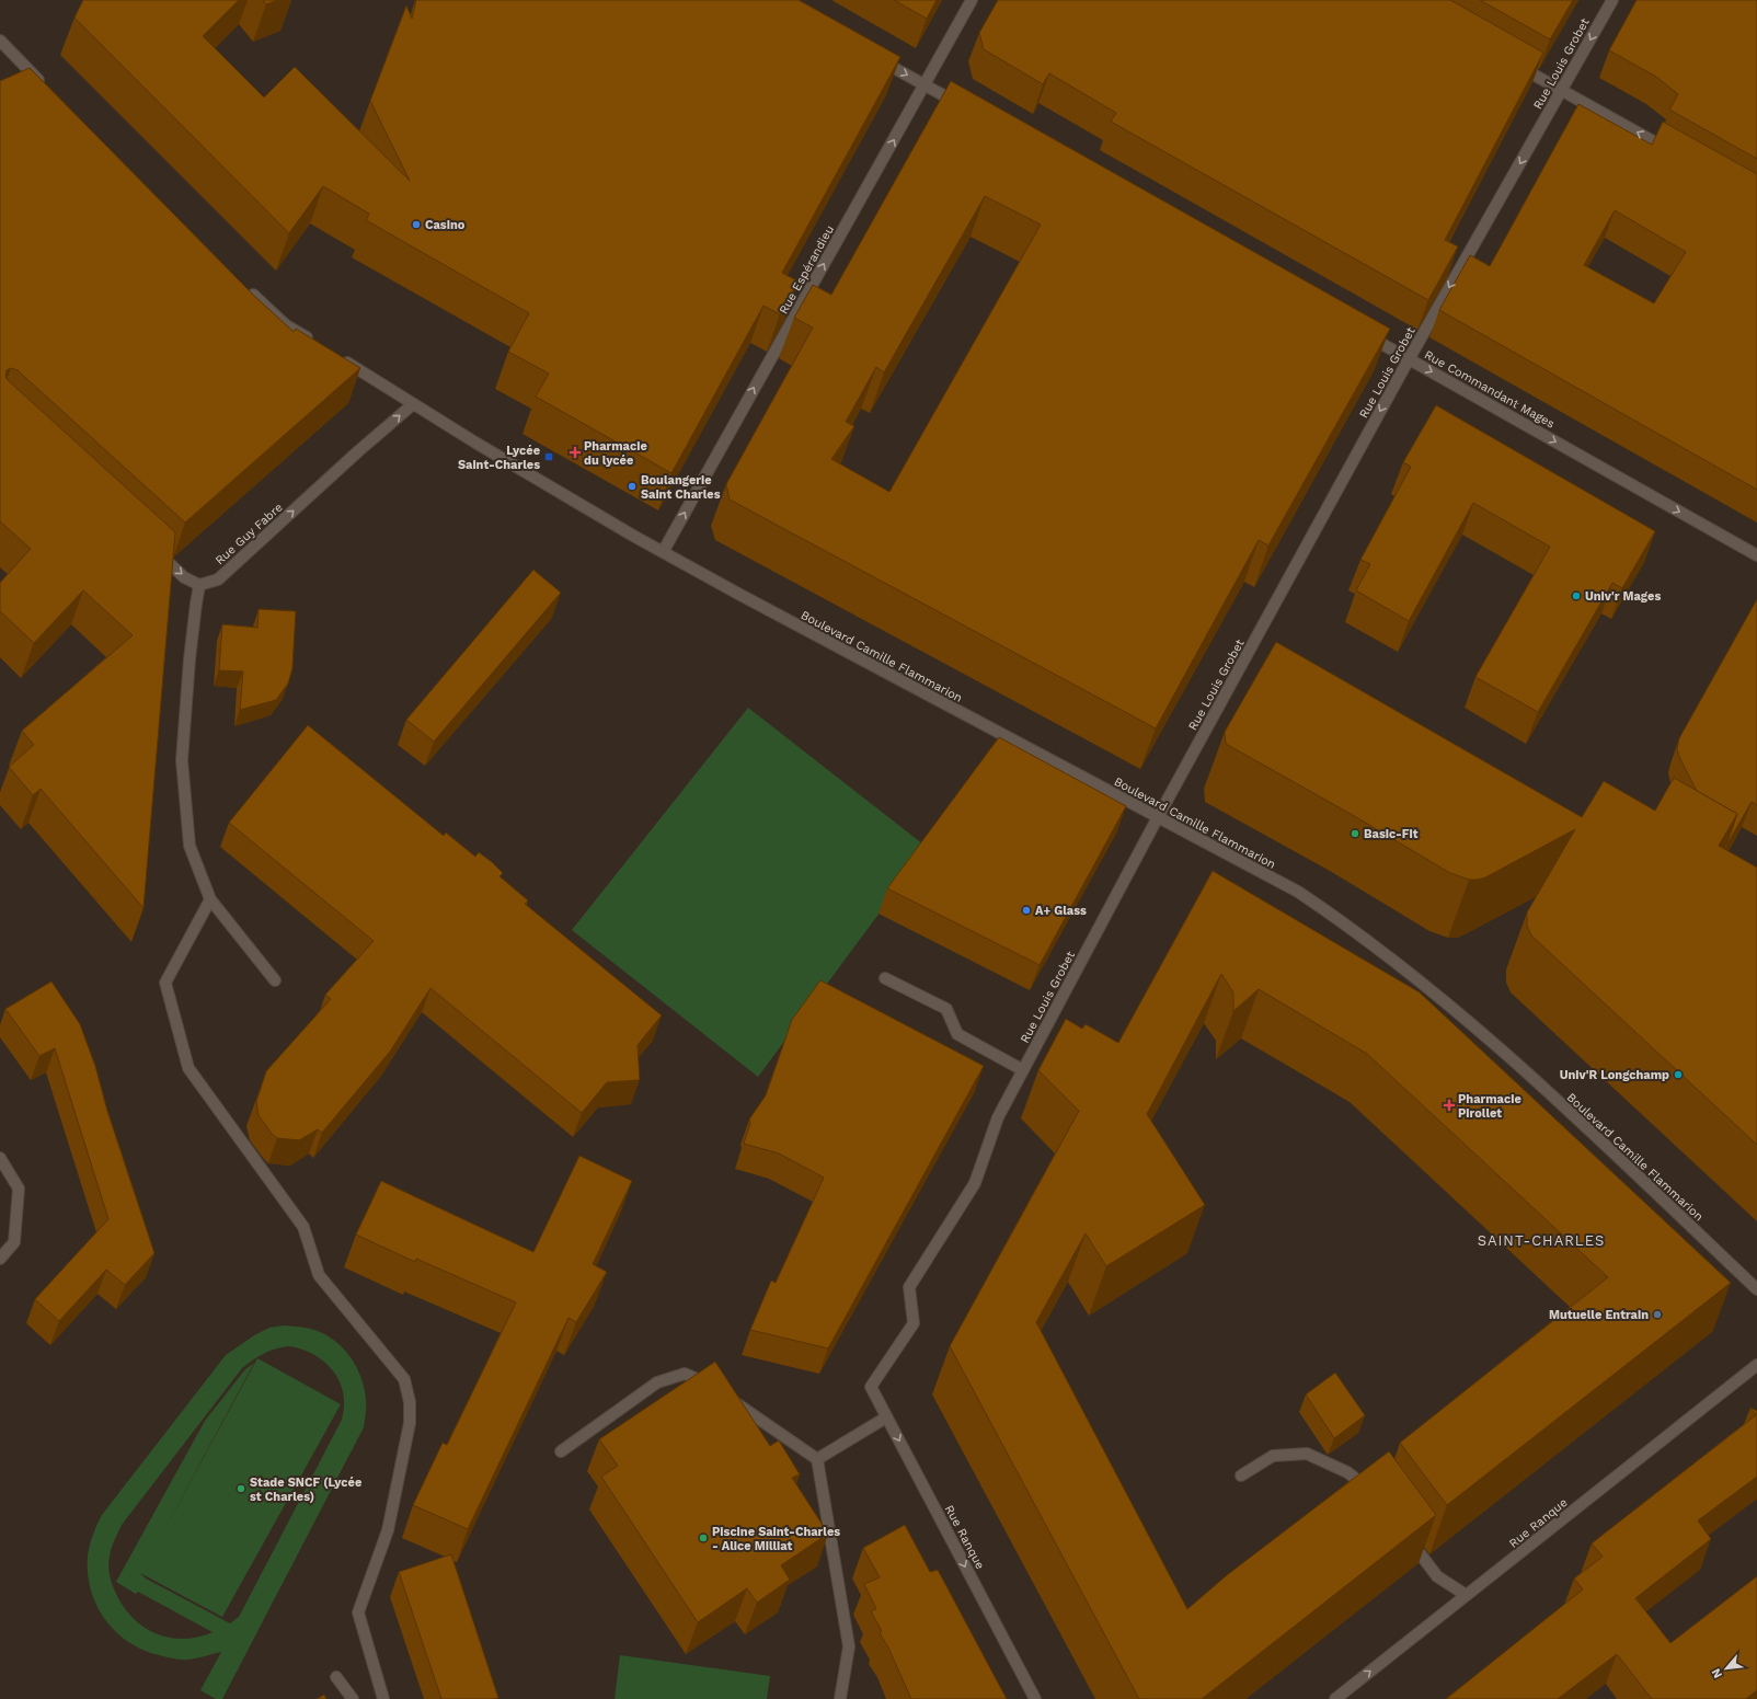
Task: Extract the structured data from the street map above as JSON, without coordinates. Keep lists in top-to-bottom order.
{
  "streets": {
    "street": [
      "Rue Louis Grobet",
      "Rue Espérandieu",
      "Rue Commandant Mages",
      "Rue Guy Fabre",
      "Boulevard Camille Flammarion",
      "Rue Ranque"
    ]
  },
  "crossings": [
    ["Rue Louis Grobet", "Rue Commandant Mages"],
    ["Rue Louis Grobet", "Boulevard Camille Flammarion"],
    ["Rue Louis Grobet", "Rue Ranque"],
    ["Rue Espérandieu", "Boulevard Camille Flammarion"],
    ["Rue Guy Fabre", "Boulevard Camille Flammarion"]
  ],
  "one_way": [
    "Rue Louis Grobet",
    "Rue Espérandieu",
    "Rue Commandant Mages",
    "Rue Guy Fabre"
  ],
  "districts": ["SAINT-CHARLES"],
  "places": {
    "other": [
      "Casino",
      "Boulangerie Saint Charles",
      "Univ'r Mages",
      "Basic-Fit",
      "A+ Glass",
      "Univ'R Longchamp",
      "Mutuelle Entrain",
      "Stade SNCF (Lycée st Charles)",
      "Piscine Saint-Charles - Alice Milliat"
    ],
    "health": ["Pharmacie du lycée", "Pharmacie Pirollet"],
    "transit": ["Lycée Saint-Charles"]
  },
  "north": "bottom left"
}
